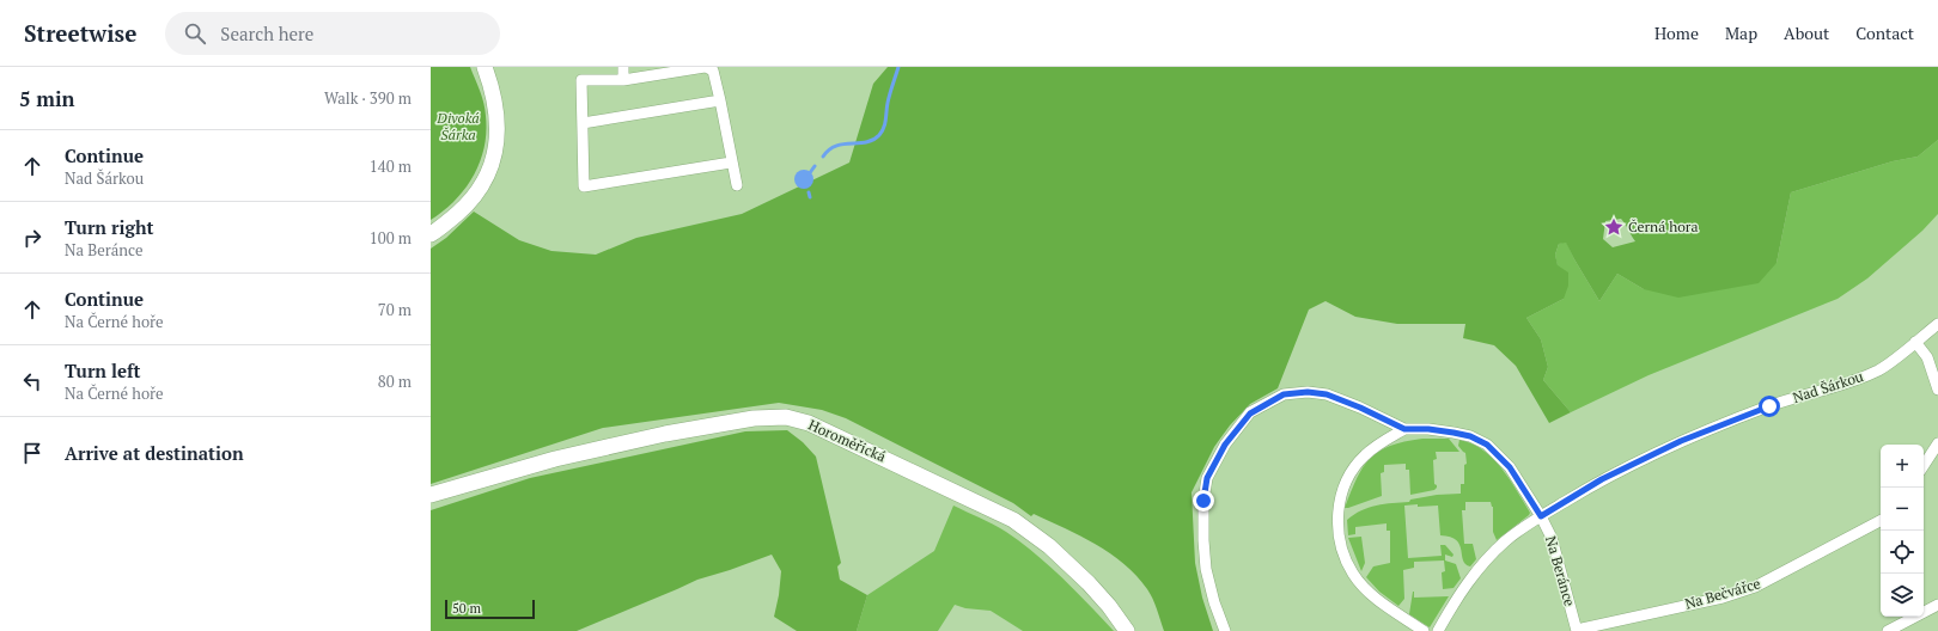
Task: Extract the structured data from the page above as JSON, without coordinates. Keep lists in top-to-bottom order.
{
  "streets": {
    "main road": ["Horoměřická"],
    "street": ["Nad Šárkou", "Na Beránce", "Na Bečvářce"]
  },
  "crossings": [
    ["Nad Šárkou", "Na Beránce"],
    ["Na Beránce", "Na Bečvářce"]
  ],
  "parks": ["Divoká Šárka"],
  "places": {
    "place": ["Černá hora"]
  },
  "scale_bar": "50 m",
  "page": {
    "header": "Streetwise",
    "search": "Search here",
    "nav": [
      "Home",
      "Map",
      "About",
      "Contact"
    ],
    "heading": ["5 min", "Walk · 390 m"],
    "list": [
      ["Continue", "Nad Šárkou", "140 m"],
      ["Turn right", "Na Beránce", "100 m"],
      ["Continue", "Na Černé hoře", "70 m"],
      ["Turn left", "Na Černé hoře", "80 m"],
      "Arrive at destination"
    ],
    "map_buttons": ["+", "−"],
    "scale": "50 m"
  }
}
